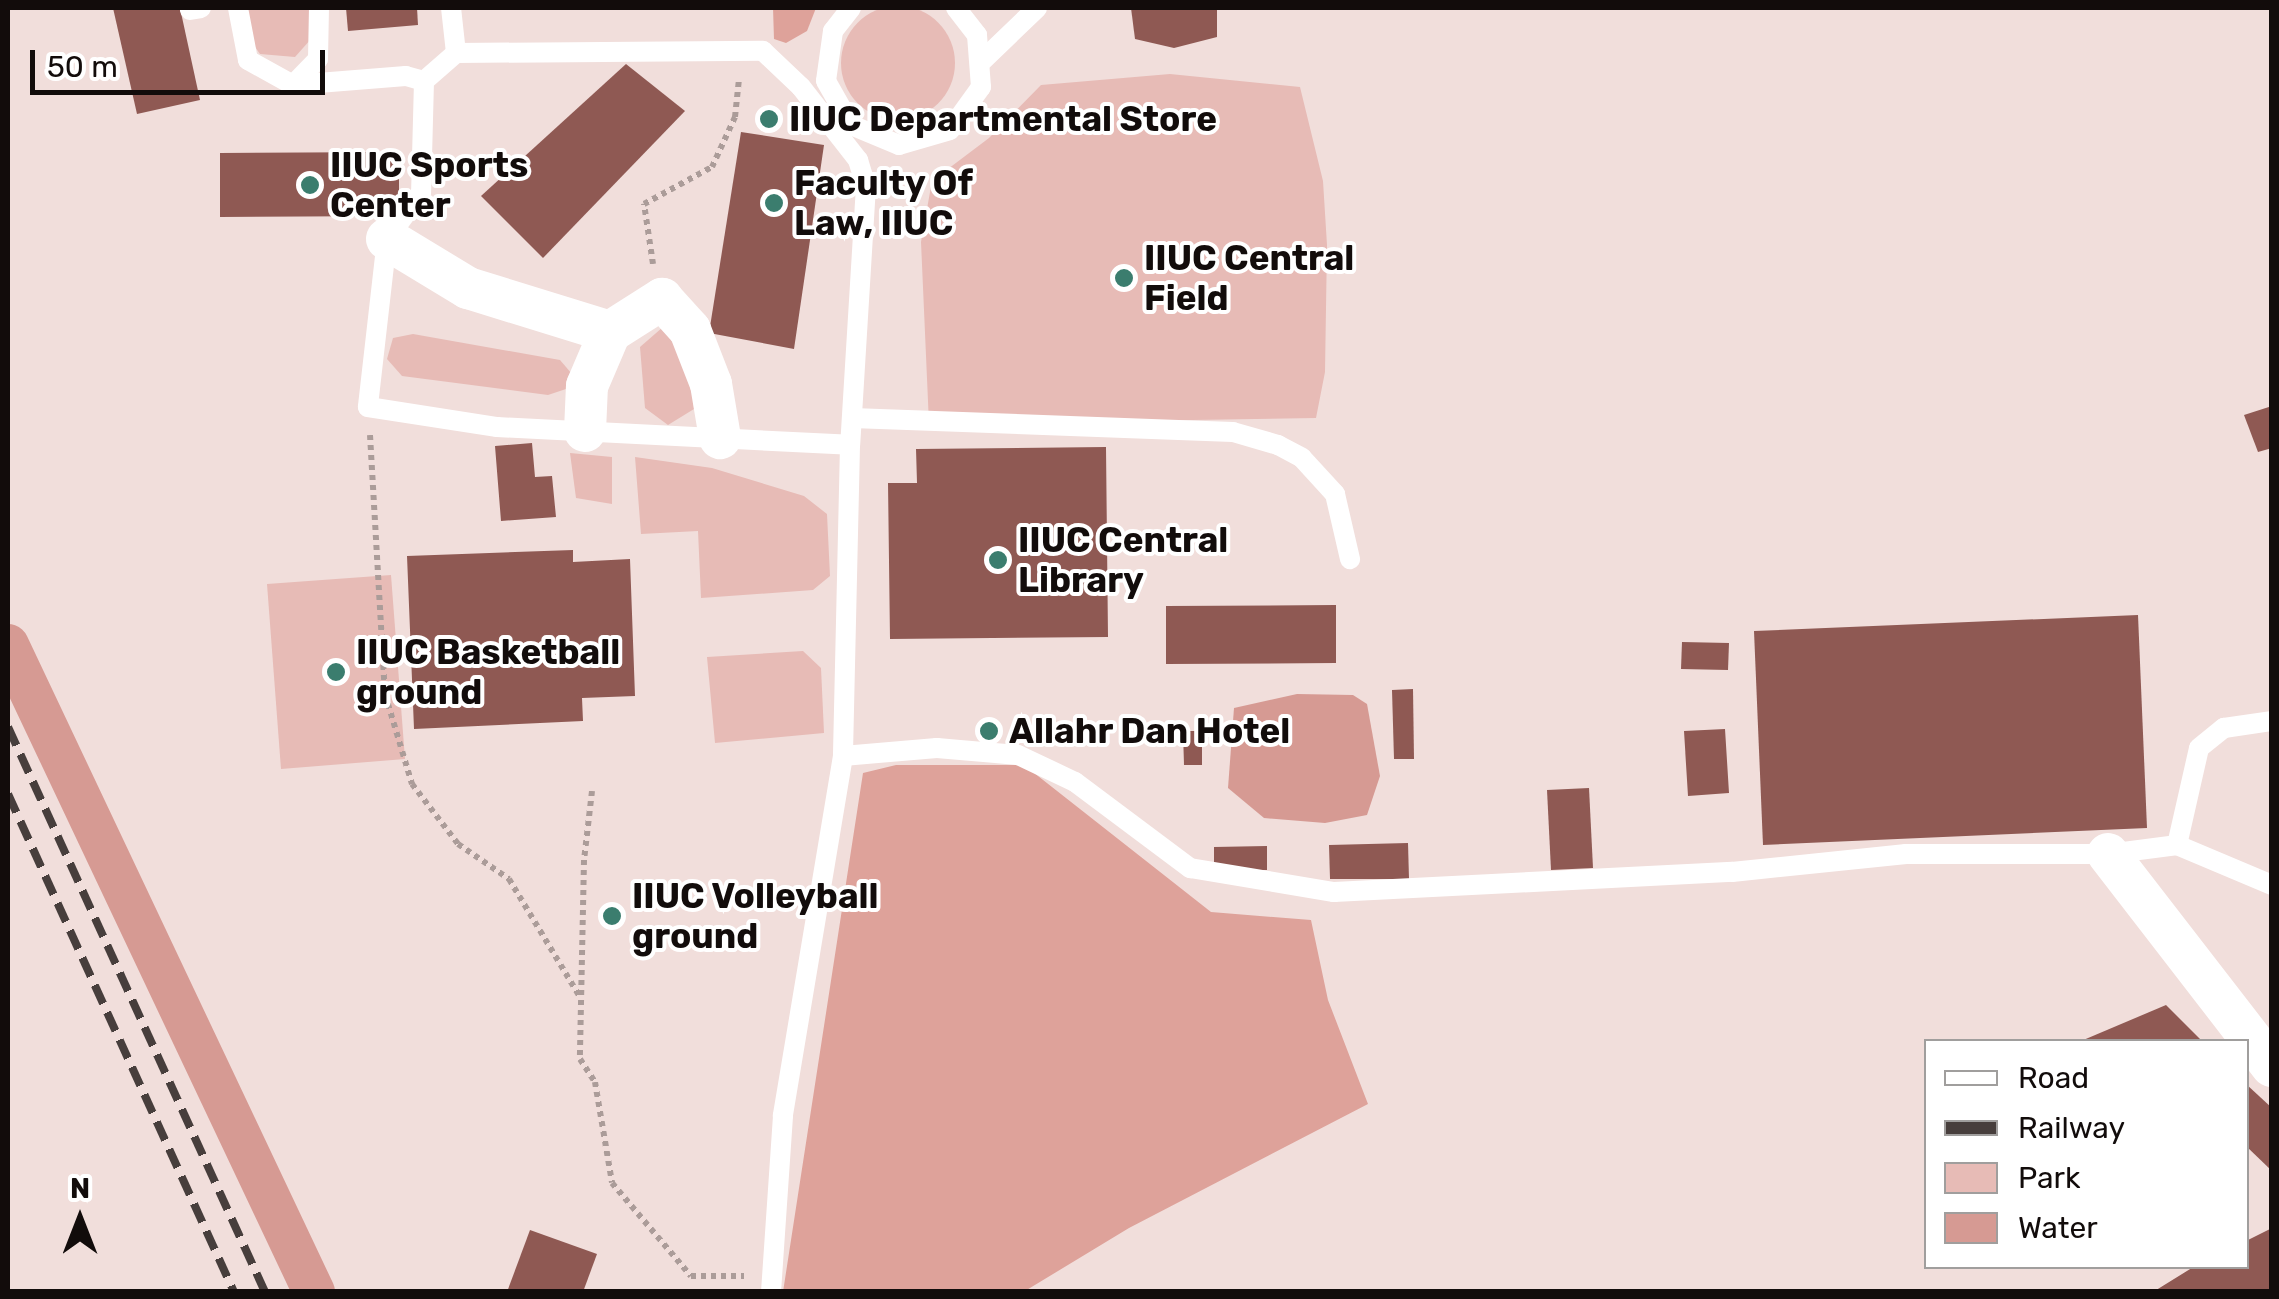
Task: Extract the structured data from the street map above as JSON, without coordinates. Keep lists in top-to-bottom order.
{
  "places": [
    "IIUC Departmental Store",
    "IIUC Sports Center",
    "Faculty Of Law, IIUC",
    "IIUC Central Field",
    "IIUC Central Library",
    "IIUC Basketball ground",
    "Allahr Dan Hotel",
    "IIUC Volleyball ground"
  ],
  "legend": [
    "Road",
    "Railway",
    "Park",
    "Water"
  ],
  "scale_bar": "50 m",
  "north": "top"
}
